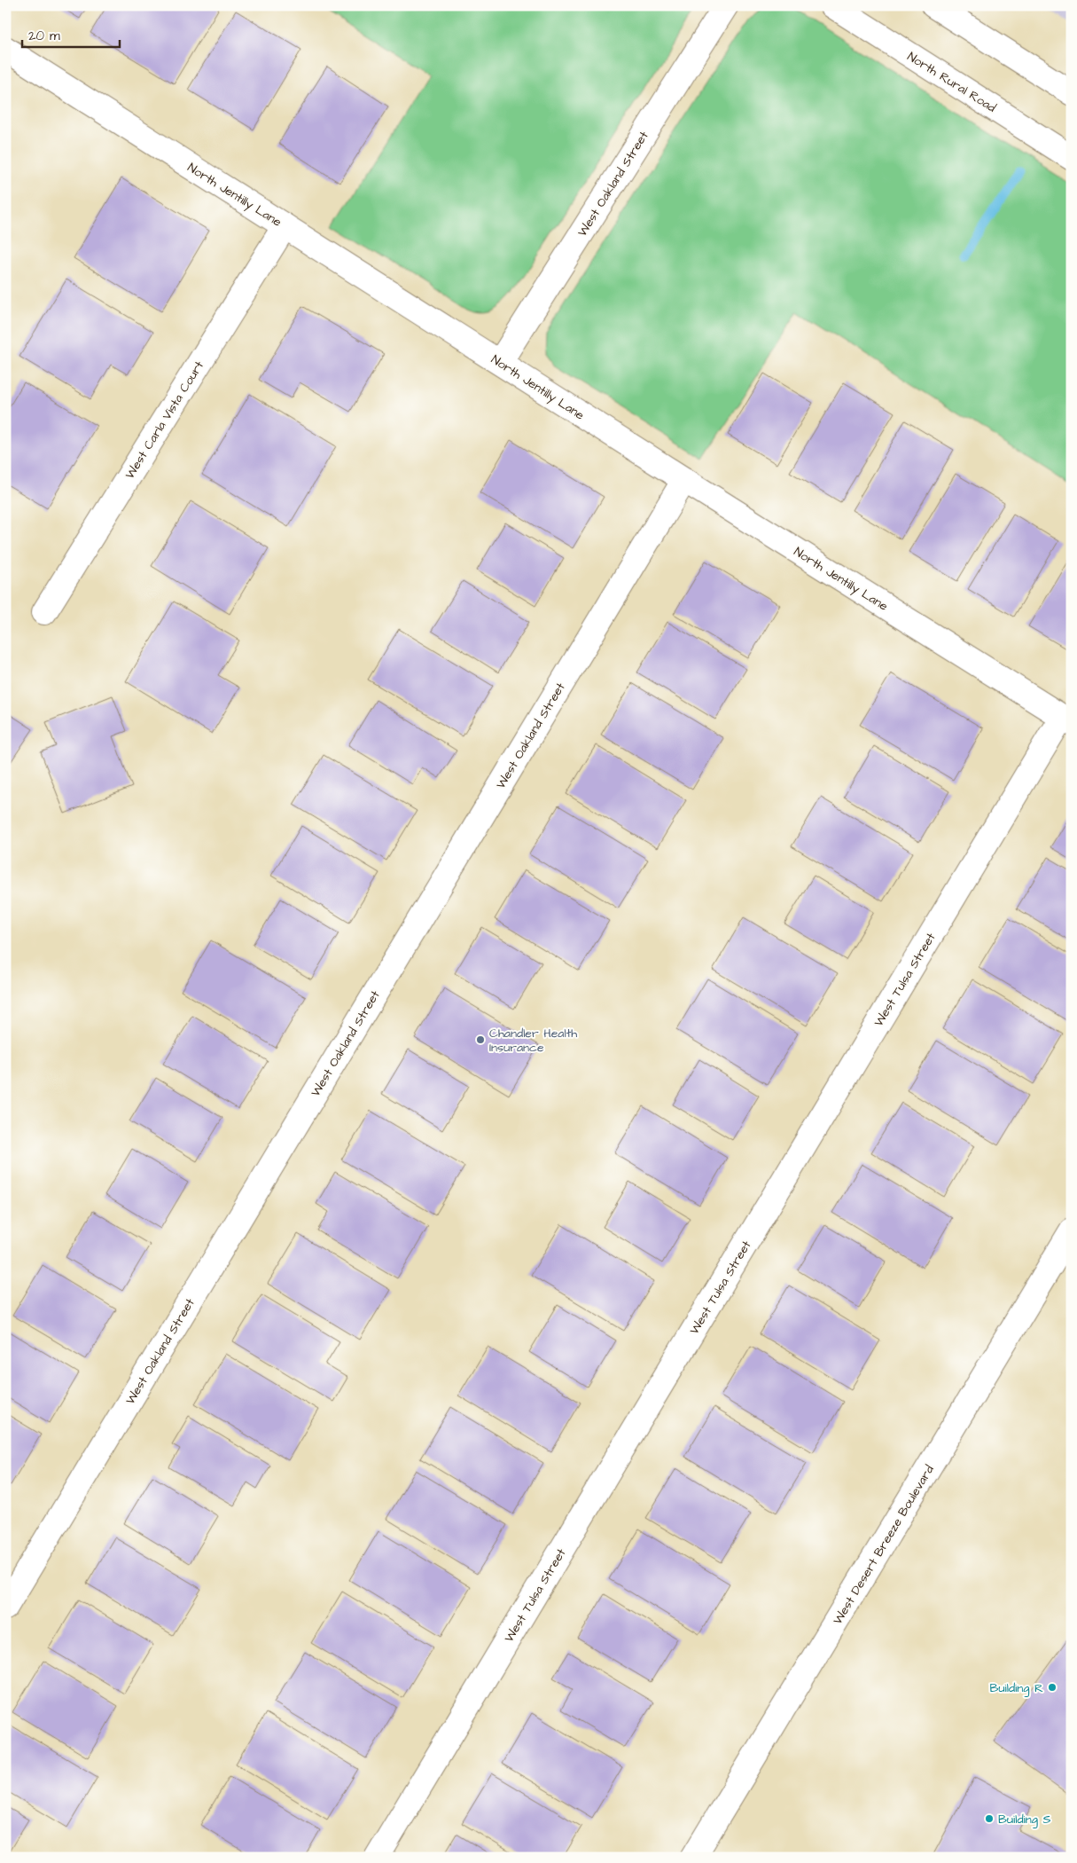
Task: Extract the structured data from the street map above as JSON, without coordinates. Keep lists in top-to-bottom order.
{
  "streets": {
    "street": [
      "North Rural Road",
      "West Oakland Street",
      "North Jentilly Lane",
      "West Carla Vista Court",
      "West Tulsa Street",
      "West Desert Breeze Boulevard"
    ]
  },
  "crossings": [
    ["West Oakland Street", "North Jentilly Lane"],
    ["North Jentilly Lane", "West Carla Vista Court"],
    ["North Jentilly Lane", "West Tulsa Street"]
  ],
  "places": ["Chandler Health Insurance", "Building R", "Building S"],
  "scale_bar": "20 m"
}
